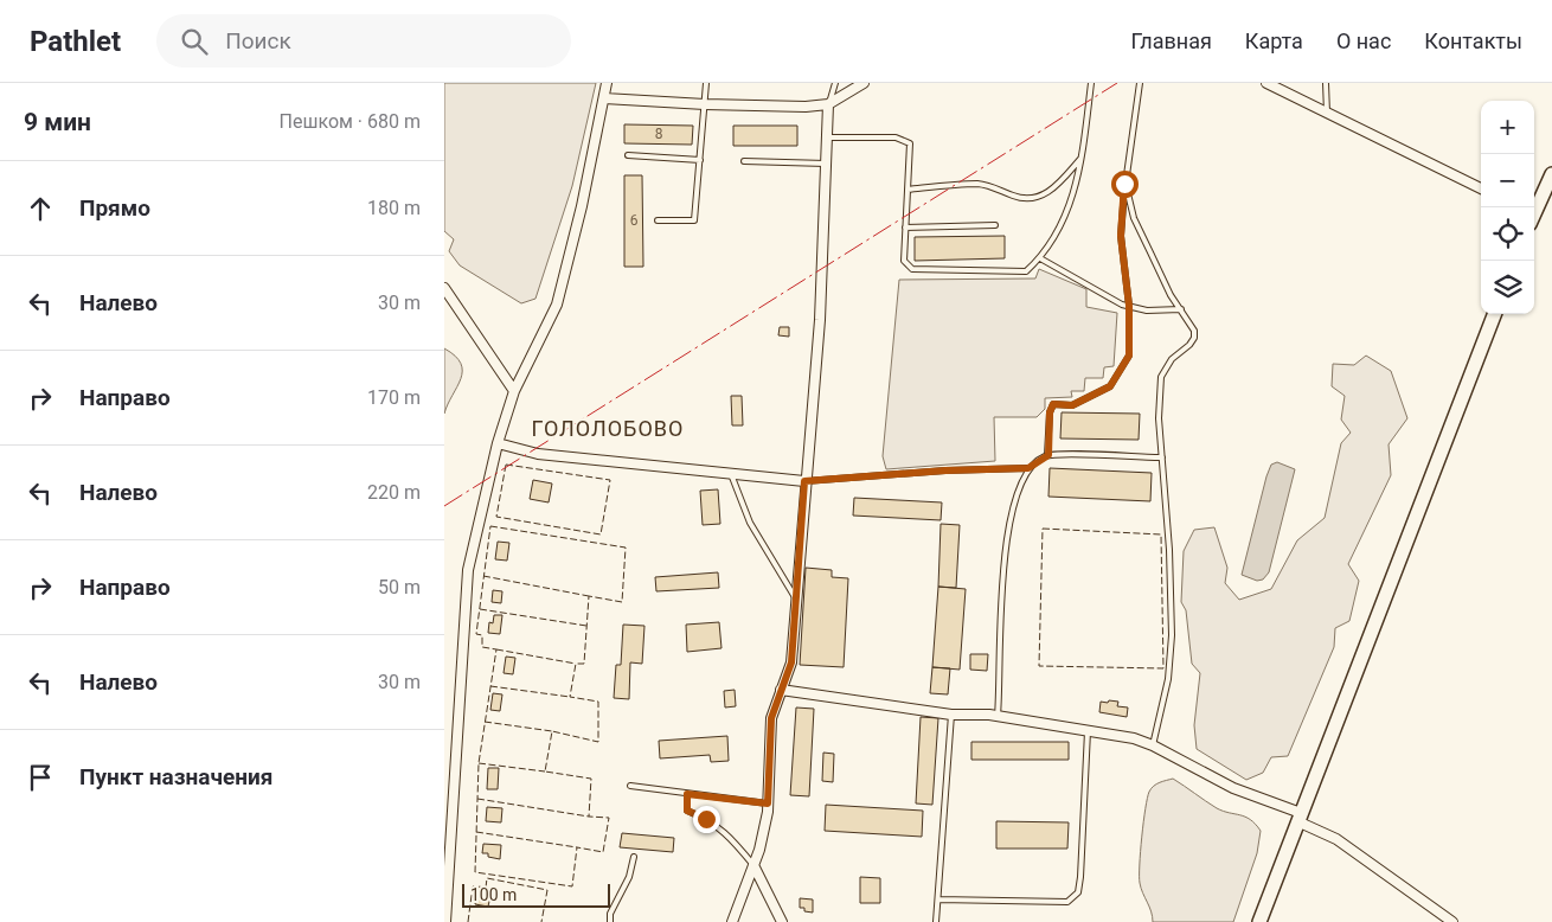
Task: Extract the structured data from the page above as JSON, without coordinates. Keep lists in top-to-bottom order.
{
  "districts": ["ГОЛОЛОБОВО"],
  "house_numbers": ["8", "6"],
  "scale_bar": "100 m",
  "page": {
    "header": "Pathlet",
    "search": "Поиск",
    "nav": [
      "Главная",
      "Карта",
      "О нас",
      "Контакты"
    ],
    "heading": ["9 мин", "Пешком · 680 m"],
    "map_buttons": ["+", "−"],
    "list": [
      ["Прямо", "180 m"],
      ["Налево", "30 m"],
      ["Направо", "170 m"],
      ["Налево", "220 m"],
      ["Направо", "50 m"],
      ["Налево", "30 m"],
      "Пункт назначения"
    ],
    "scale": "100 m"
  }
}
